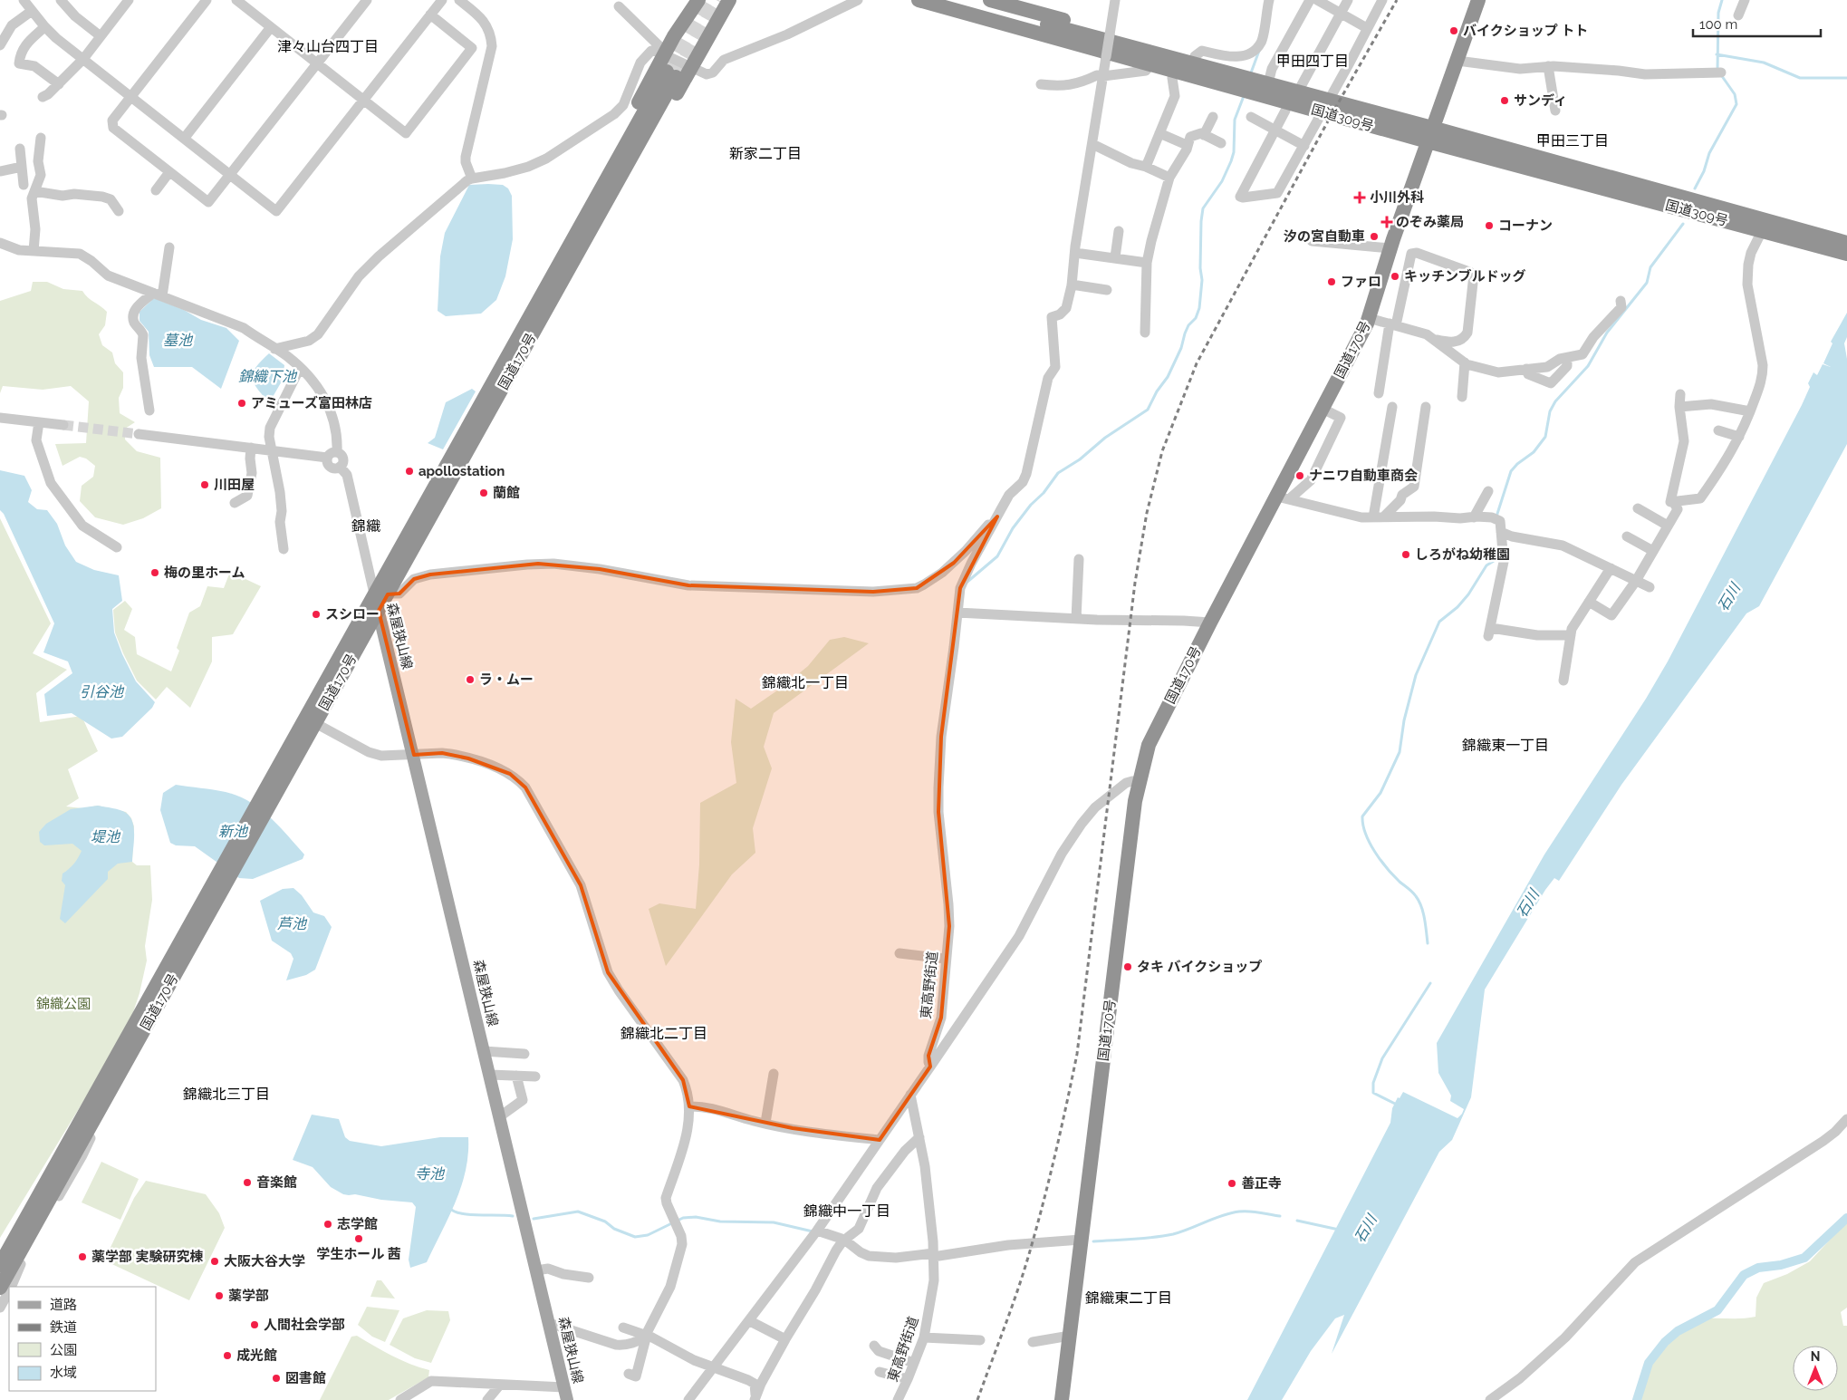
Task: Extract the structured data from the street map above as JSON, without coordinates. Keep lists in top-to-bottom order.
{
  "streets": {
    "highway": ["国道309号", "国道170号"],
    "main road": ["森屋狭山線"],
    "street": ["東高野街道"]
  },
  "crossings": [
    ["国道309号", "国道170号"],
    ["国道170号", "森屋狭山線"]
  ],
  "districts": [
    "津々山台四丁目",
    "甲田四丁目",
    "甲田三丁目",
    "新家二丁目",
    "錦織",
    "錦織北一丁目",
    "錦織東一丁目",
    "錦織北二丁目",
    "錦織北三丁目",
    "錦織中一丁目",
    "錦織東二丁目"
  ],
  "water": [
    "墓池",
    "錦織下池",
    "石川",
    "引谷池",
    "新池",
    "堤池",
    "芦池",
    "寺池"
  ],
  "parks": ["錦織公園"],
  "places": {
    "other": [
      "バイクショップ トト",
      "サンディ",
      "コーナン",
      "汐の宮自動車",
      "キッチンブルドッグ",
      "ファロ",
      "アミューズ富田林店",
      "apollostation",
      "ナニワ自動車商会",
      "川田屋",
      "蘭館",
      "しろがね幼稚園",
      "梅の里ホーム",
      "スシロー",
      "ラ・ムー",
      "タキ バイクショップ",
      "音楽館",
      "善正寺",
      "志学館",
      "学生ホール 茜",
      "薬学部 実験研究棟",
      "大阪大谷大学",
      "薬学部",
      "人間社会学部",
      "成光館",
      "図書館"
    ],
    "health": ["小川外科", "のぞみ薬局"]
  },
  "legend": [
    "道路",
    "鉄道",
    "公園",
    "水域"
  ],
  "scale_bar": "100 m",
  "north": "top"
}
